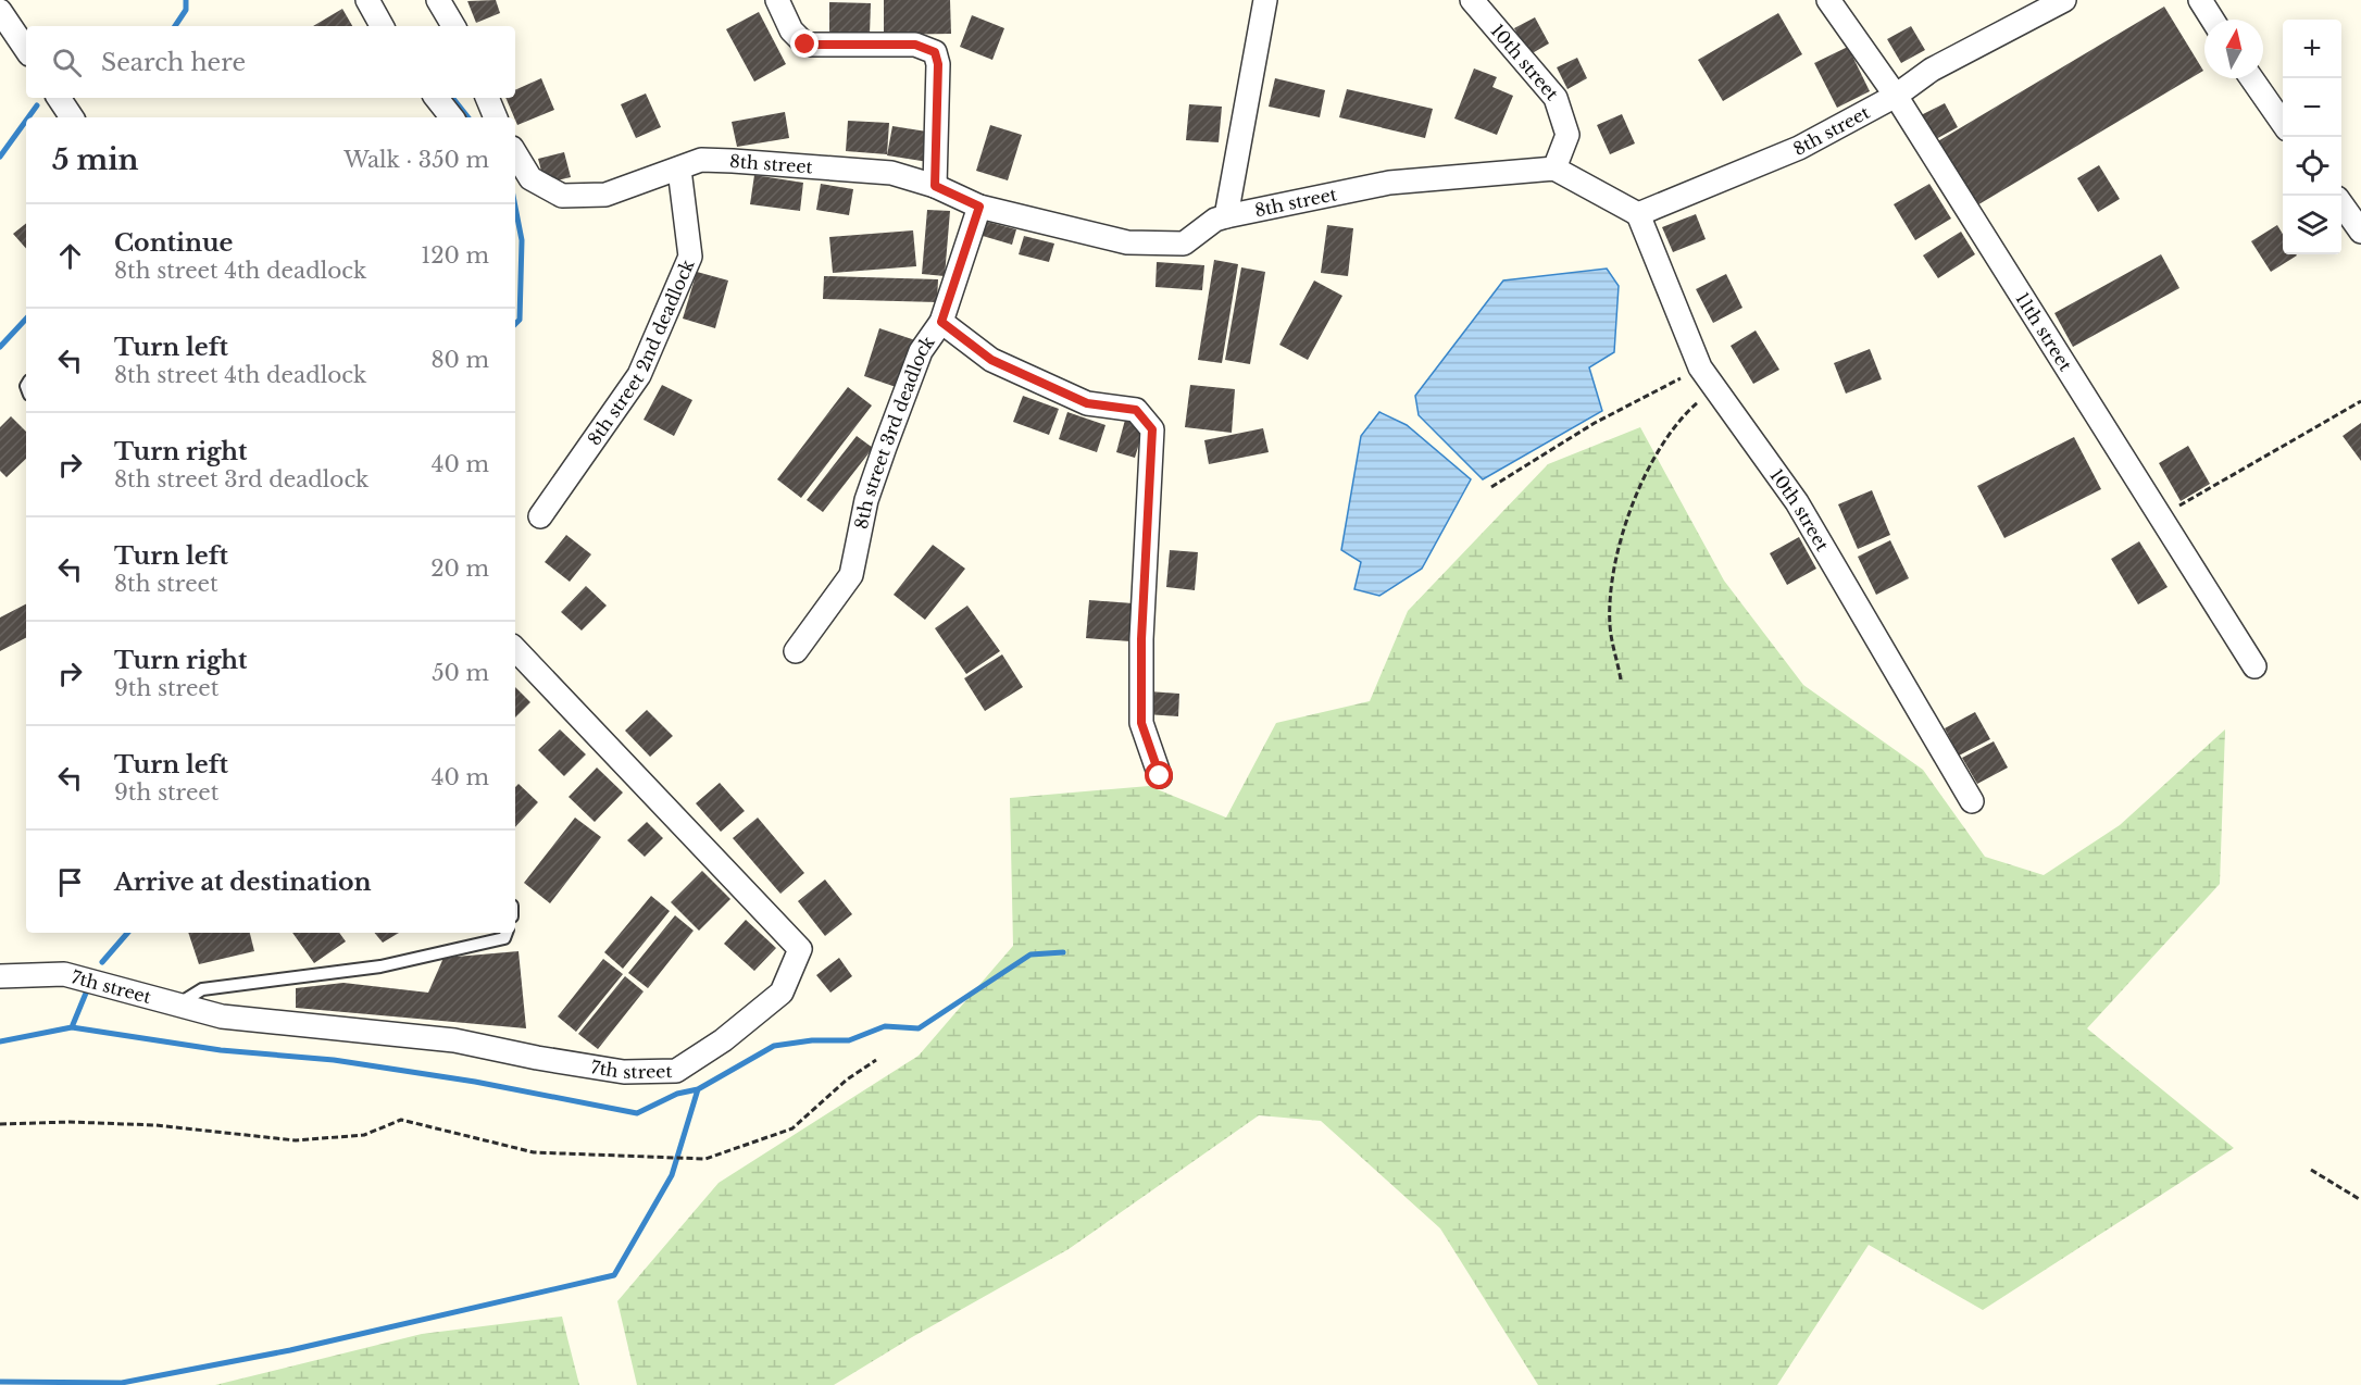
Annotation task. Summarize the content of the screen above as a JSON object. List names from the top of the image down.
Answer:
{
  "streets": {
    "street": [
      "10th street",
      "8th street",
      "11th street",
      "8th street 2nd deadlock",
      "8th street 3rd deadlock",
      "7th street"
    ]
  },
  "crossings": [
    ["10th street", "8th street"],
    ["8th street", "11th street"],
    ["8th street", "8th street 2nd deadlock"],
    ["8th street", "8th street 3rd deadlock"]
  ],
  "north": "top",
  "page": {
    "map_buttons": ["+", "−"],
    "search": "Search here",
    "heading": ["5 min", "Walk · 350 m"],
    "list": [
      ["Continue", "8th street 4th deadlock", "120 m"],
      ["Turn left", "8th street 4th deadlock", "80 m"],
      ["Turn right", "8th street 3rd deadlock", "40 m"],
      ["Turn left", "8th street", "20 m"],
      ["Turn right", "9th street", "50 m"],
      ["Turn left", "9th street", "40 m"],
      "Arrive at destination"
    ]
  }
}
